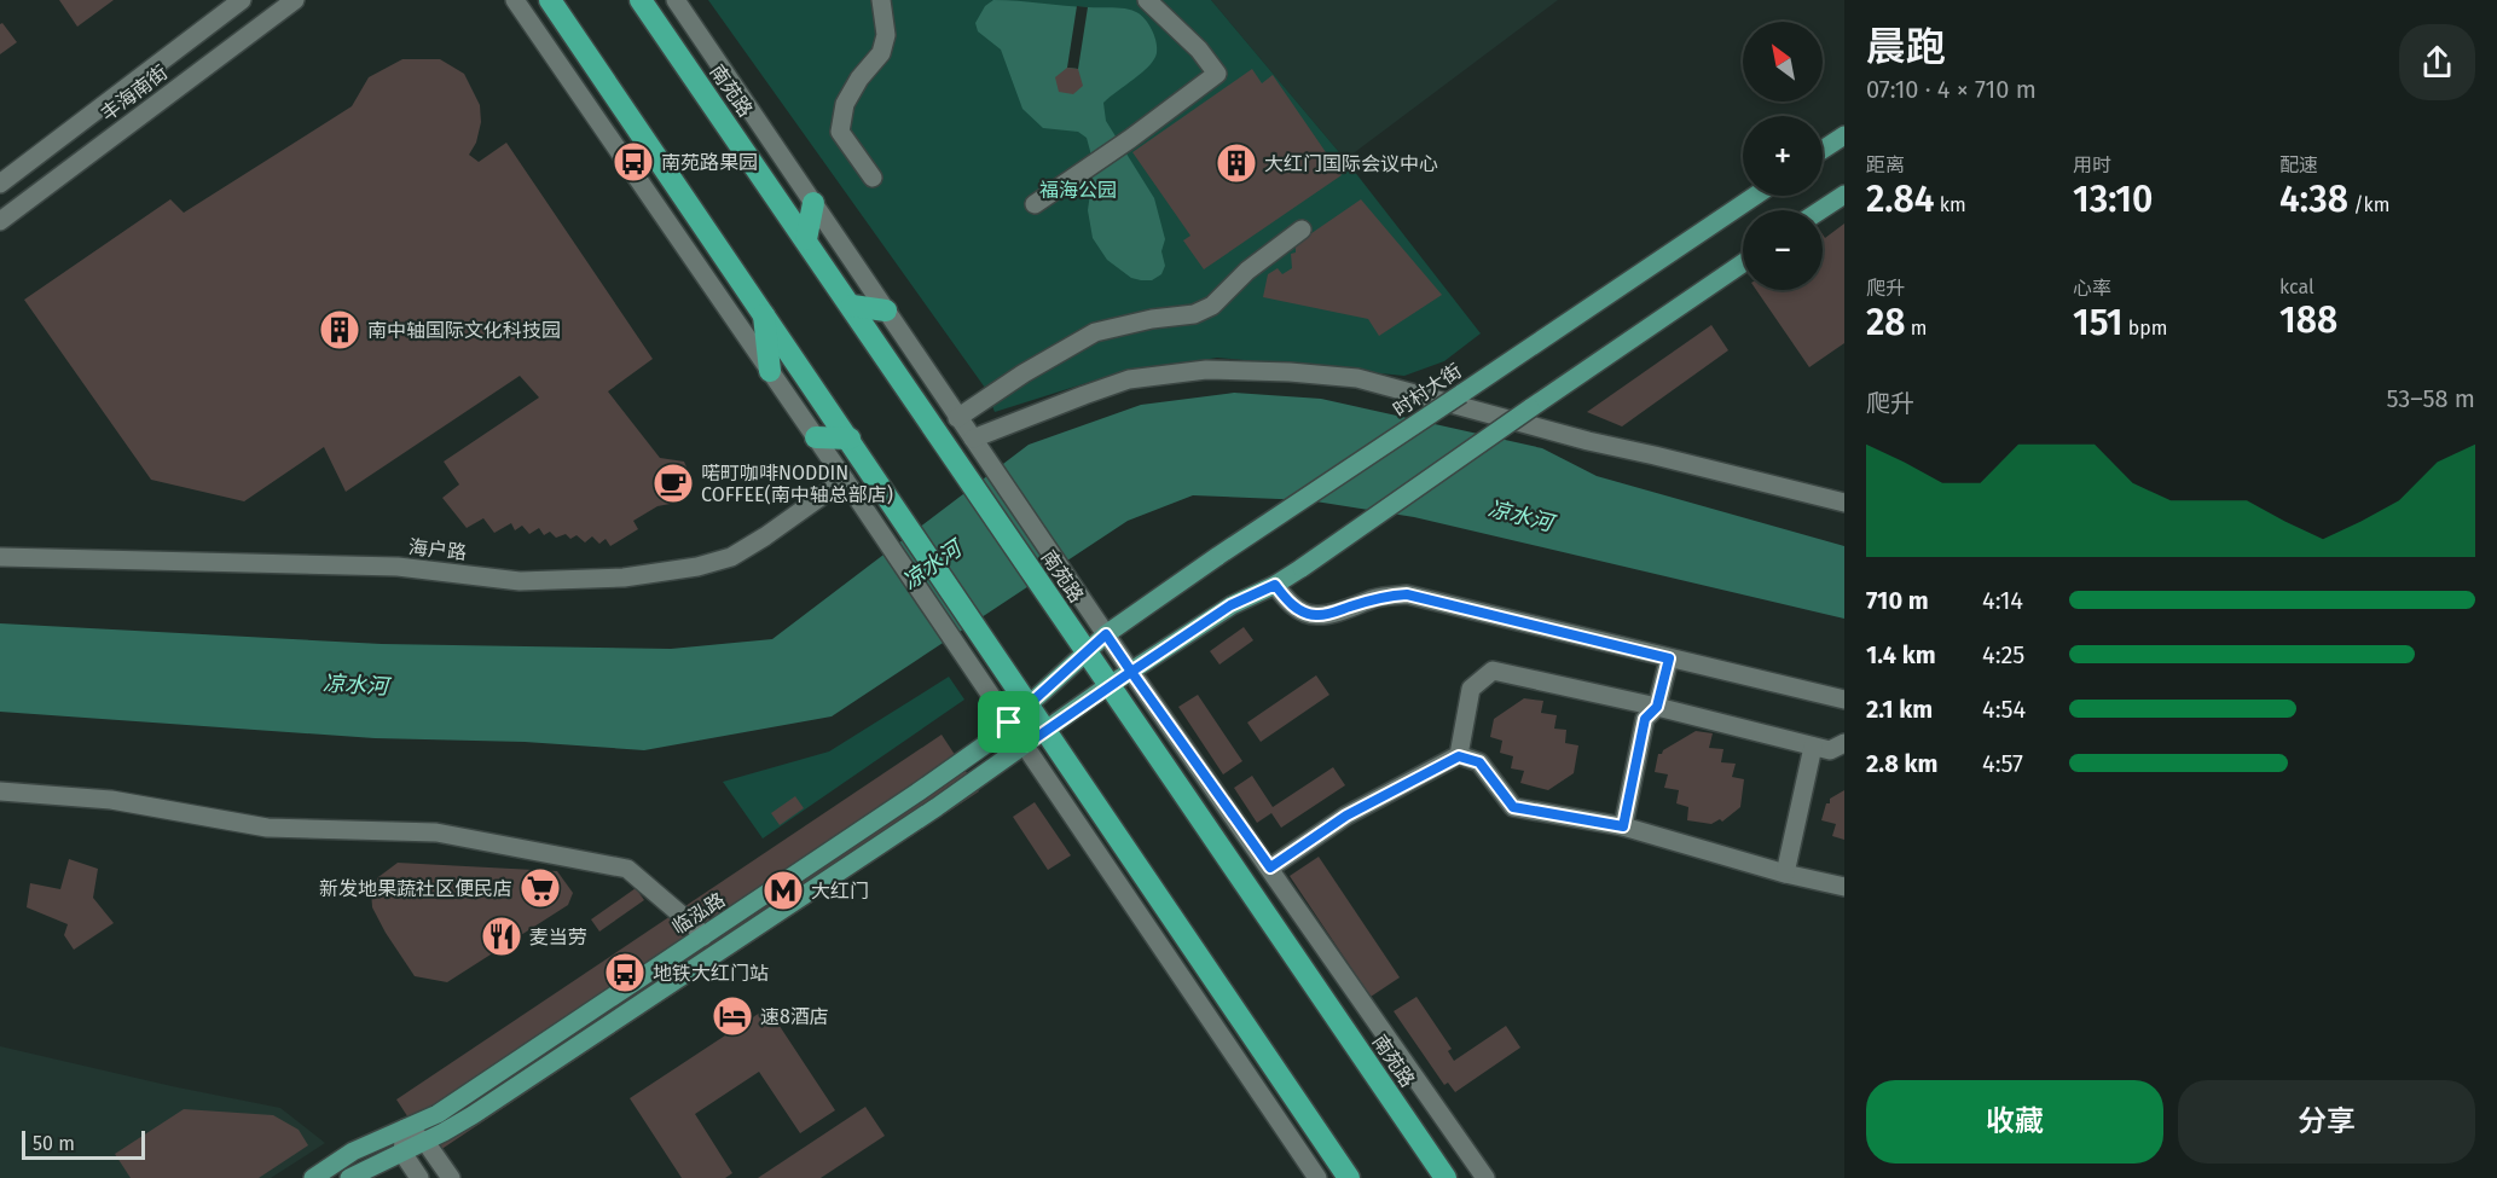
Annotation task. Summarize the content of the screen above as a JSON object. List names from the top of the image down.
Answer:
{
  "streets": {
    "highway": ["南苑路"],
    "main road": ["时村大街", "临泓路"],
    "street": ["丰海南街", "海户路"]
  },
  "crossings": [
    ["南苑路", "时村大街"],
    ["南苑路", "临泓路"],
    ["时村大街", "临泓路"]
  ],
  "water": ["凉水河"],
  "parks": ["福海公园"],
  "places": {
    "bus stop": ["南苑路果园", "地铁大红门站"],
    "building": ["大红门国际会议中心", "南中轴国际文化科技园"],
    "cafe": ["喏町咖啡NODDIN COFFEE(南中轴总部店)"],
    "supermarket": ["新发地果蔬社区便民店"],
    "metro station": ["大红门"],
    "restaurant": ["麦当劳"],
    "hotel": ["速8酒店"]
  },
  "scale_bar": "50 m",
  "north": "top left",
  "page": {
    "heading": ["晨跑", "07:10 · 4 × 710 m"],
    "map_buttons": ["+", "−"],
    "stats": [
      ["距离", "2.84 km"],
      ["用时", "13:10"],
      ["配速", "4:38 /km"],
      ["爬升", "28 m"],
      ["心率", "151 bpm"],
      ["kcal", "188"]
    ],
    "chart": ["爬升", "53–58 m"],
    "list": [
      {
        "name": "710 m",
        "note": "4:14"
      },
      {
        "name": "1.4 km",
        "note": "4:25"
      },
      {
        "name": "2.1 km",
        "note": "4:54"
      },
      {
        "name": "2.8 km",
        "note": "4:57"
      }
    ],
    "buttons": ["收藏", "分享"],
    "scale": "50 m"
  }
}
